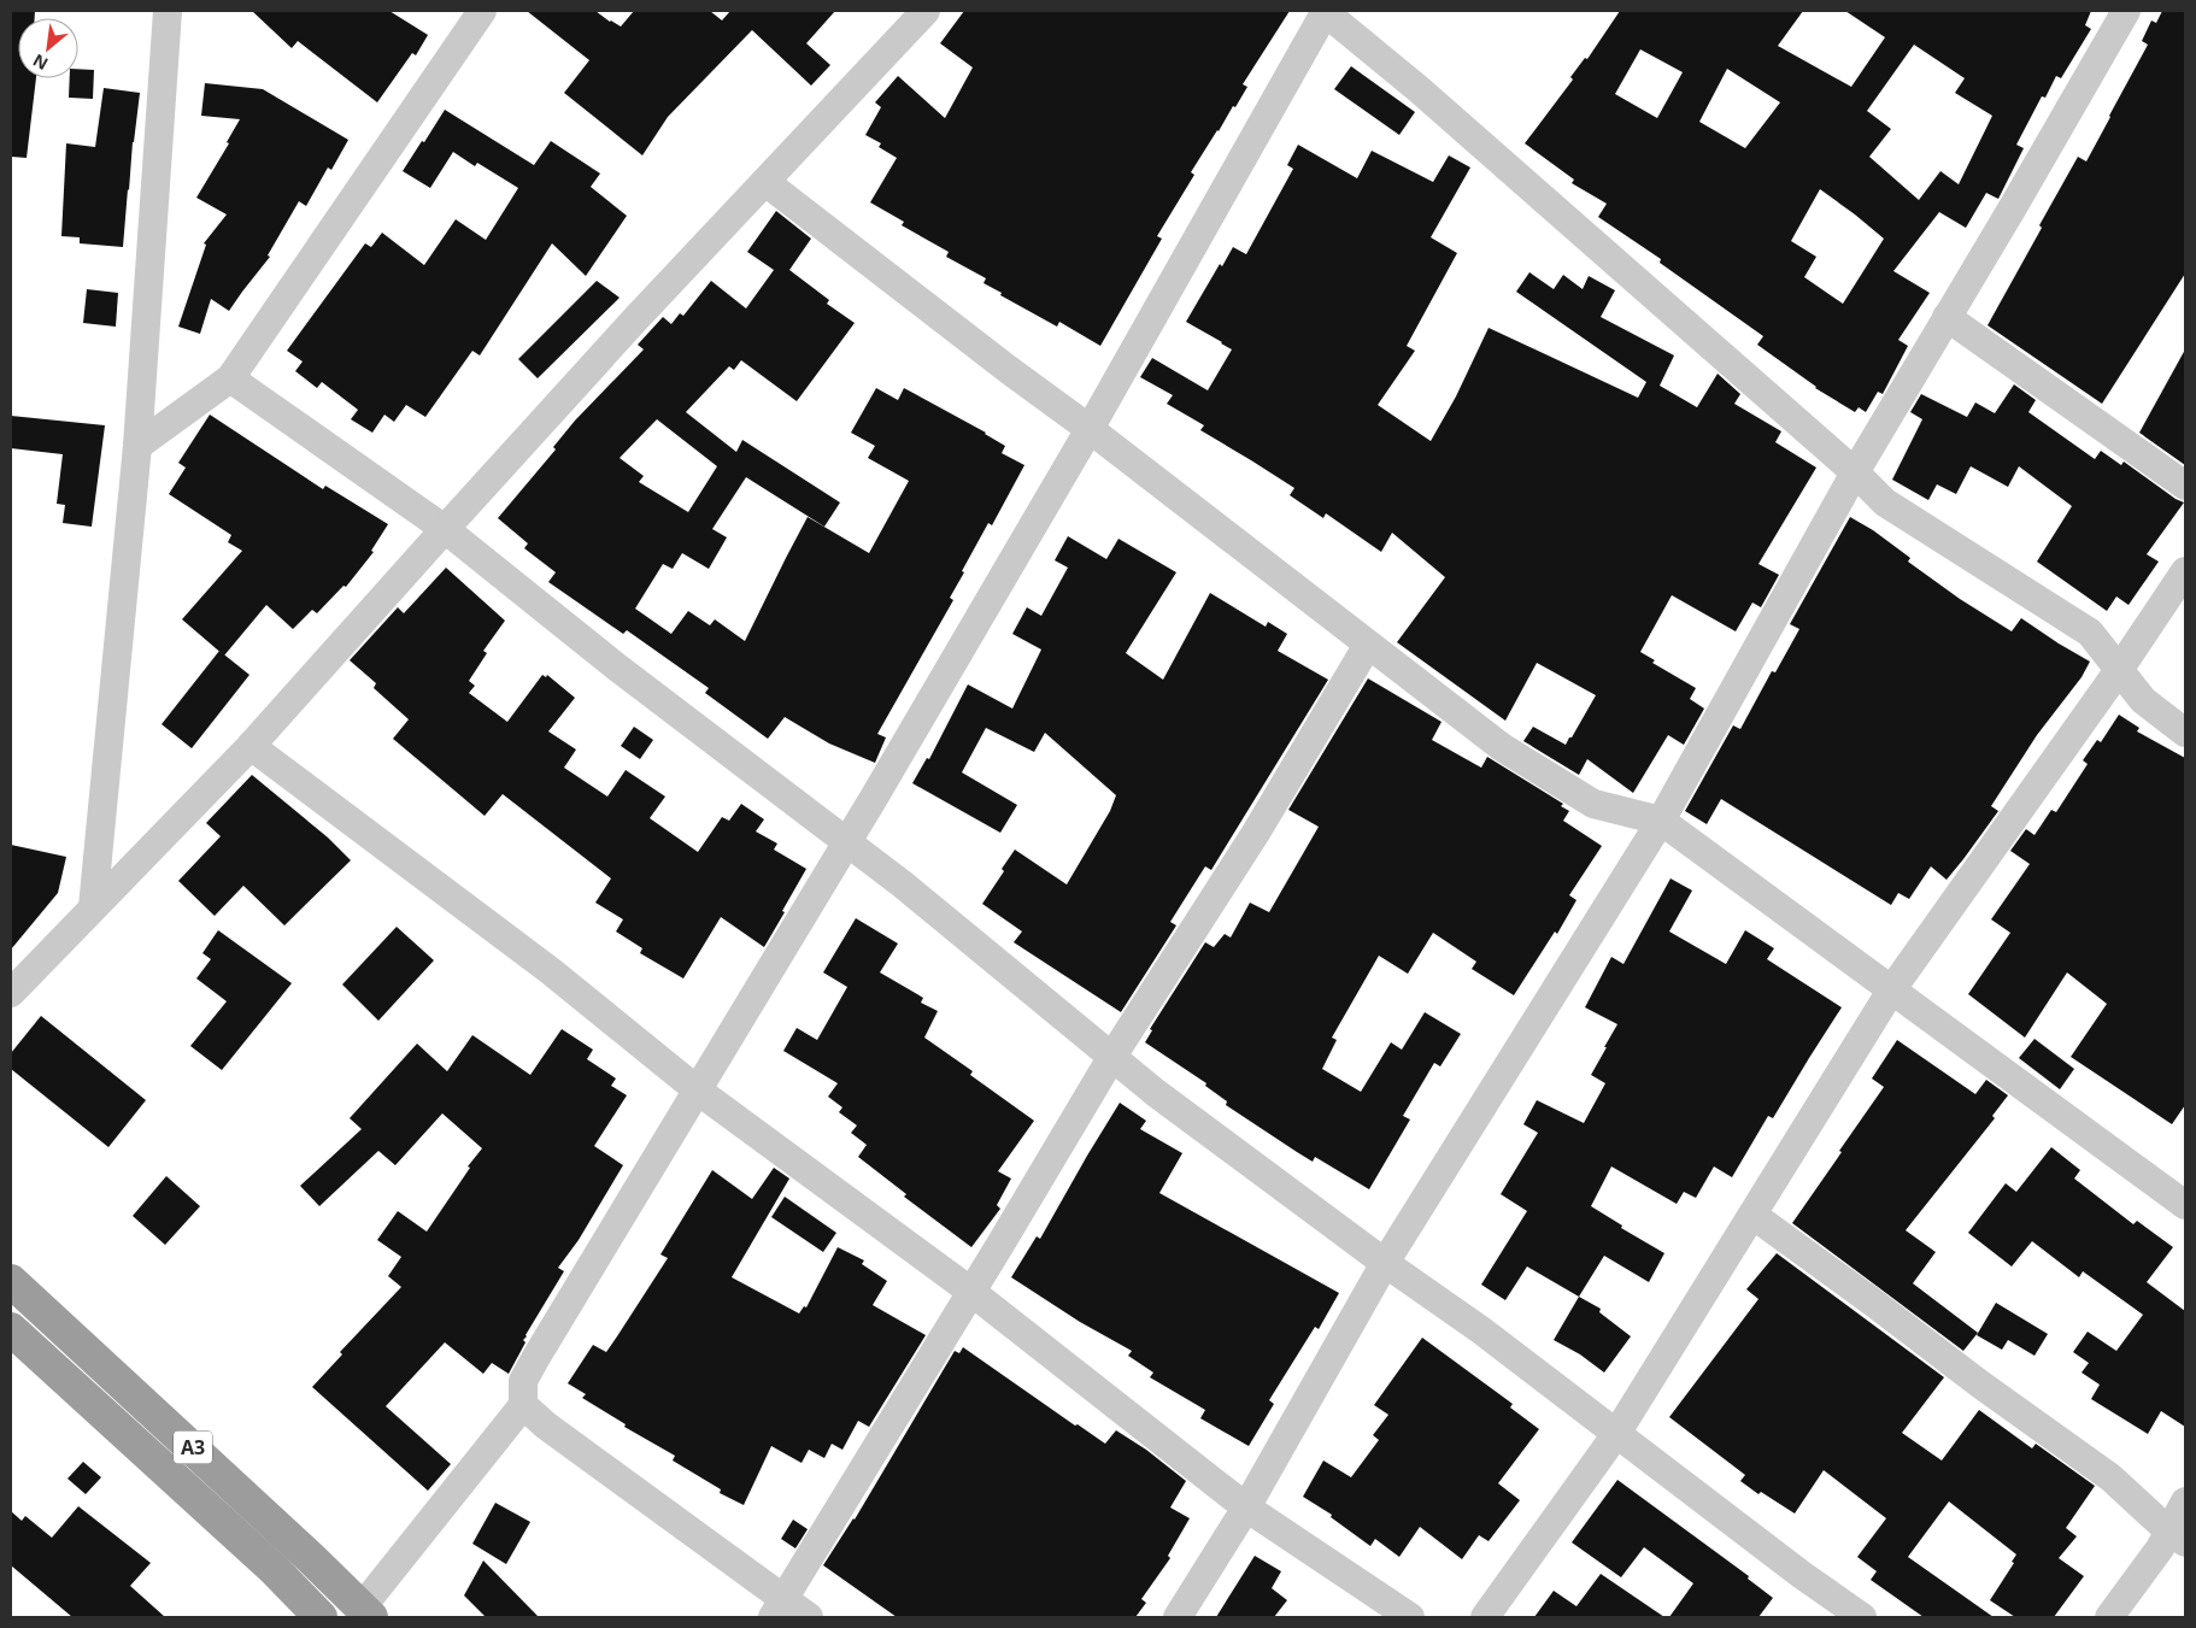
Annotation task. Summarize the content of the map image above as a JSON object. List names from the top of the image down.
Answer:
{
  "streets": {
    "highway": ["A3"]
  },
  "north": "bottom left"
}
